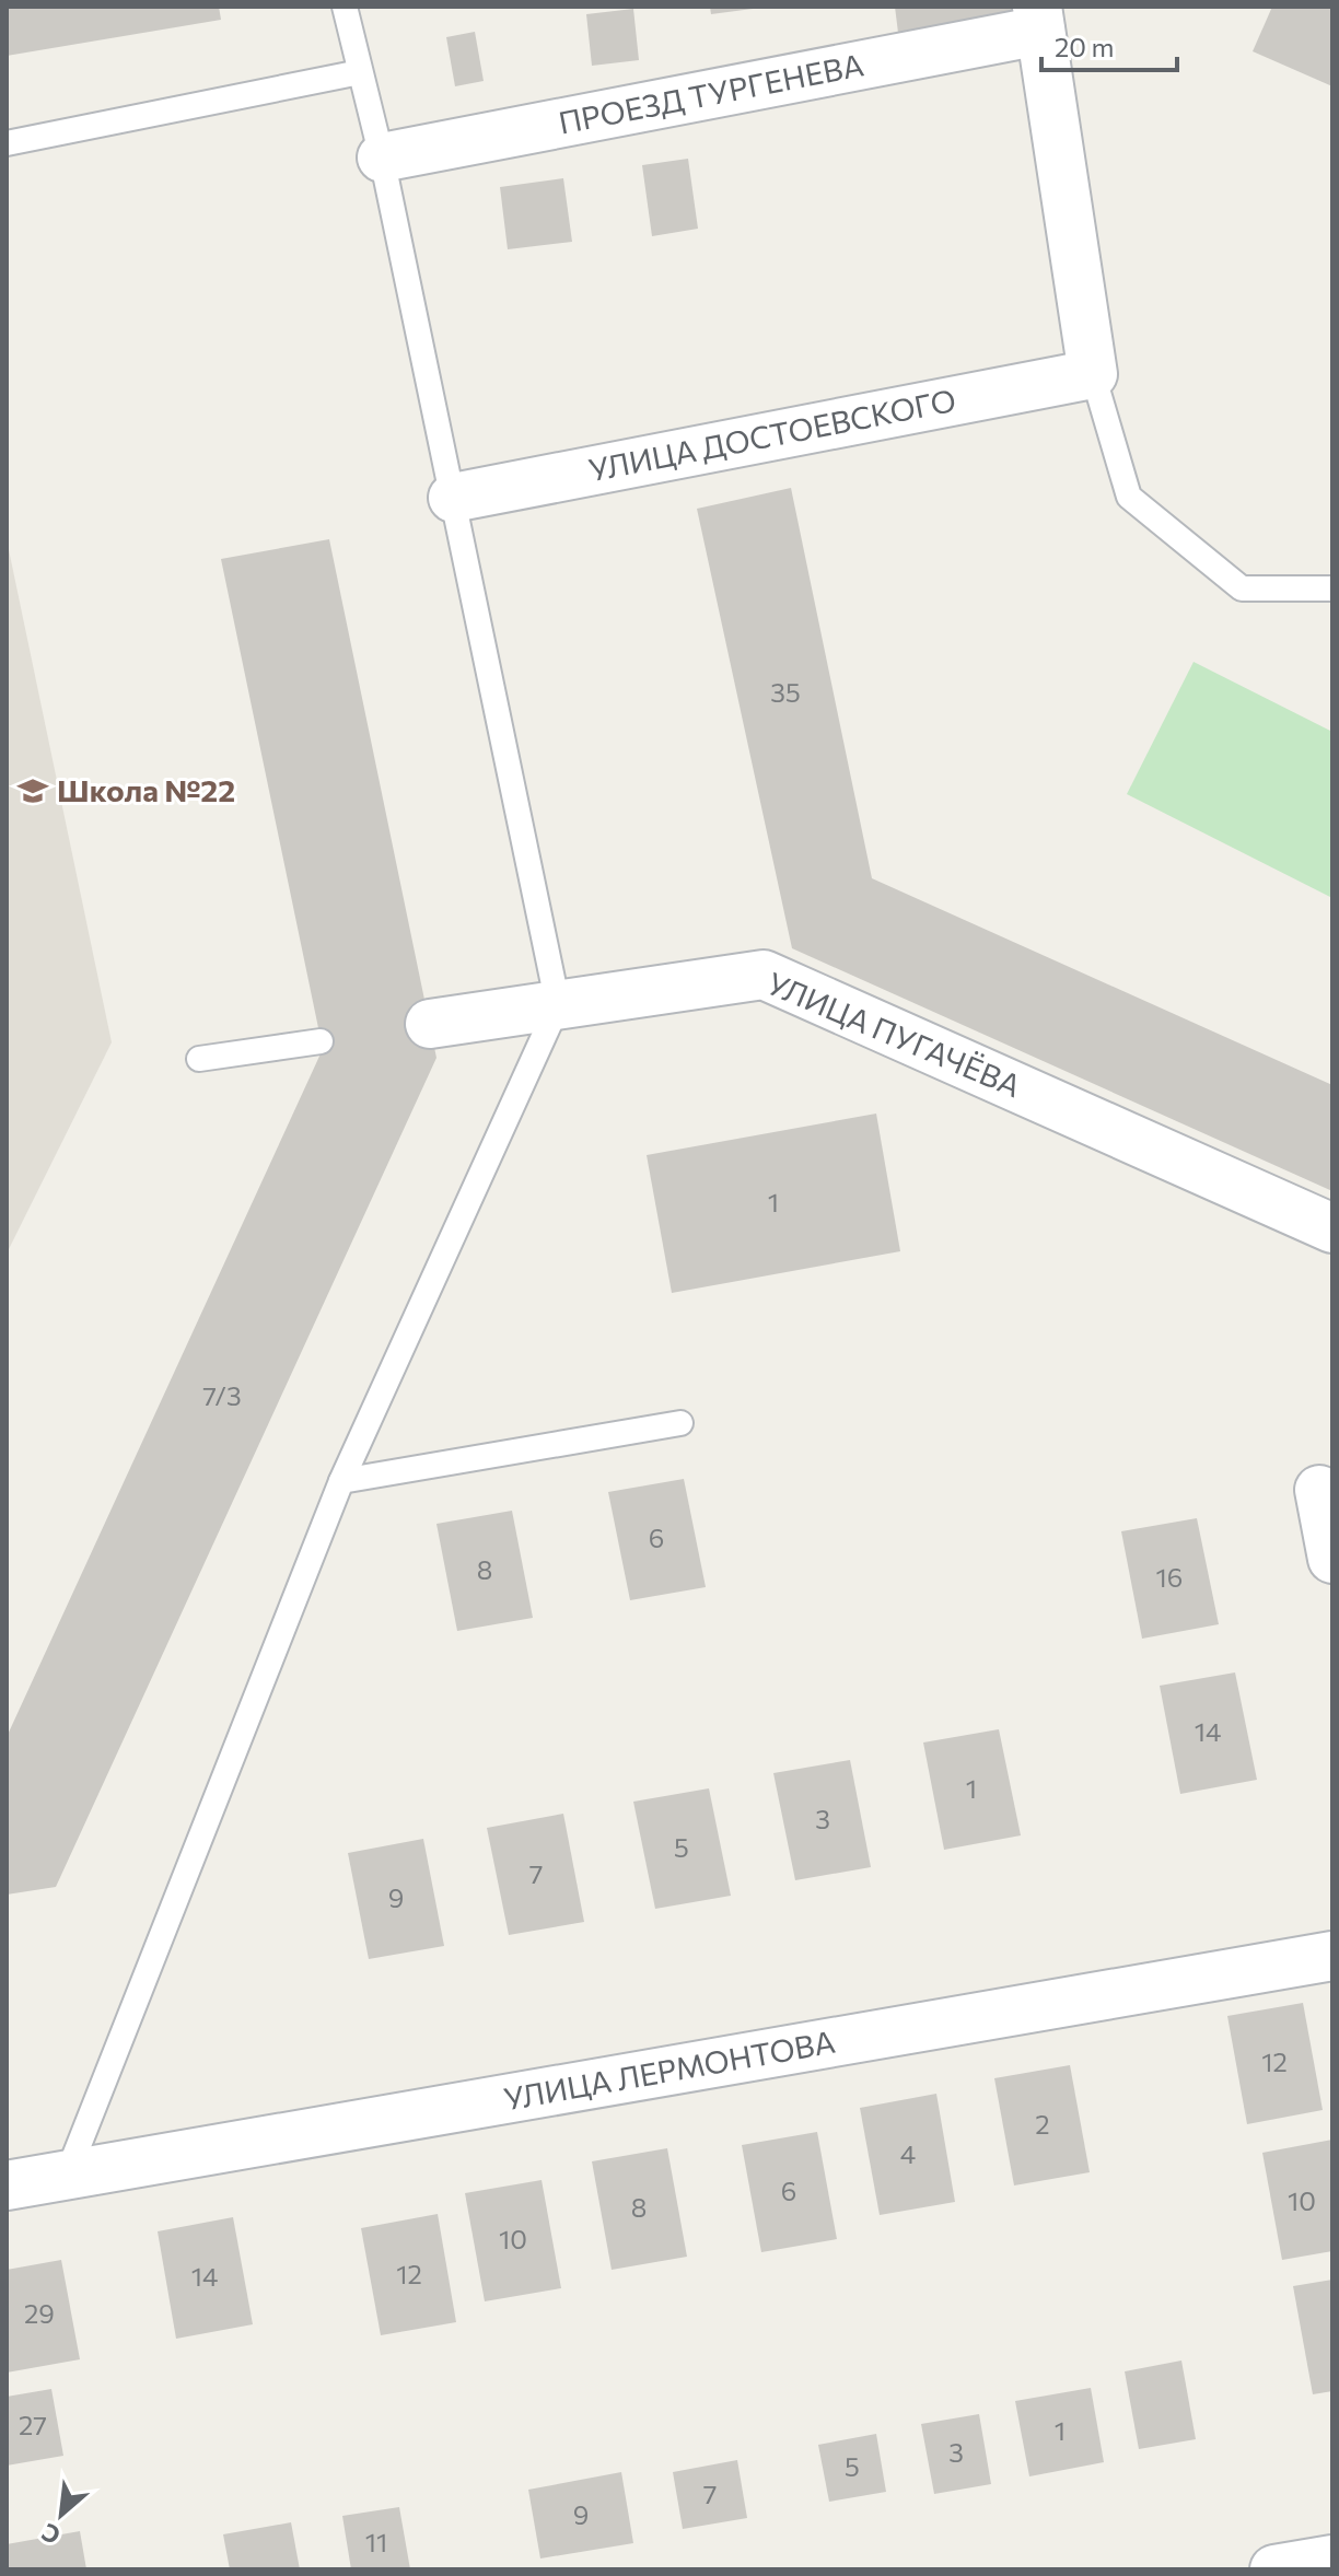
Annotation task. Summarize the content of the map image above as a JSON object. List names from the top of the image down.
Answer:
{
  "streets": {
    "street": [
      "ПРОЕЗД ТУРГЕНЕВА",
      "УЛИЦА ДОСТОЕВСКОГО",
      "УЛИЦА ПУГАЧЁВА",
      "УЛИЦА ЛЕРМОНТОВА"
    ]
  },
  "places": {
    "school or university": ["Школа №22"]
  },
  "house_numbers": [
    "35",
    "1",
    "7/3",
    "6",
    "8",
    "16",
    "14",
    "1",
    "3",
    "5",
    "7",
    "9",
    "12",
    "2",
    "4",
    "6",
    "10",
    "8",
    "10",
    "12",
    "14",
    "29",
    "27",
    "1",
    "3",
    "5",
    "7",
    "9",
    "11"
  ],
  "scale_bar": "20 m",
  "north": "bottom left"
}
